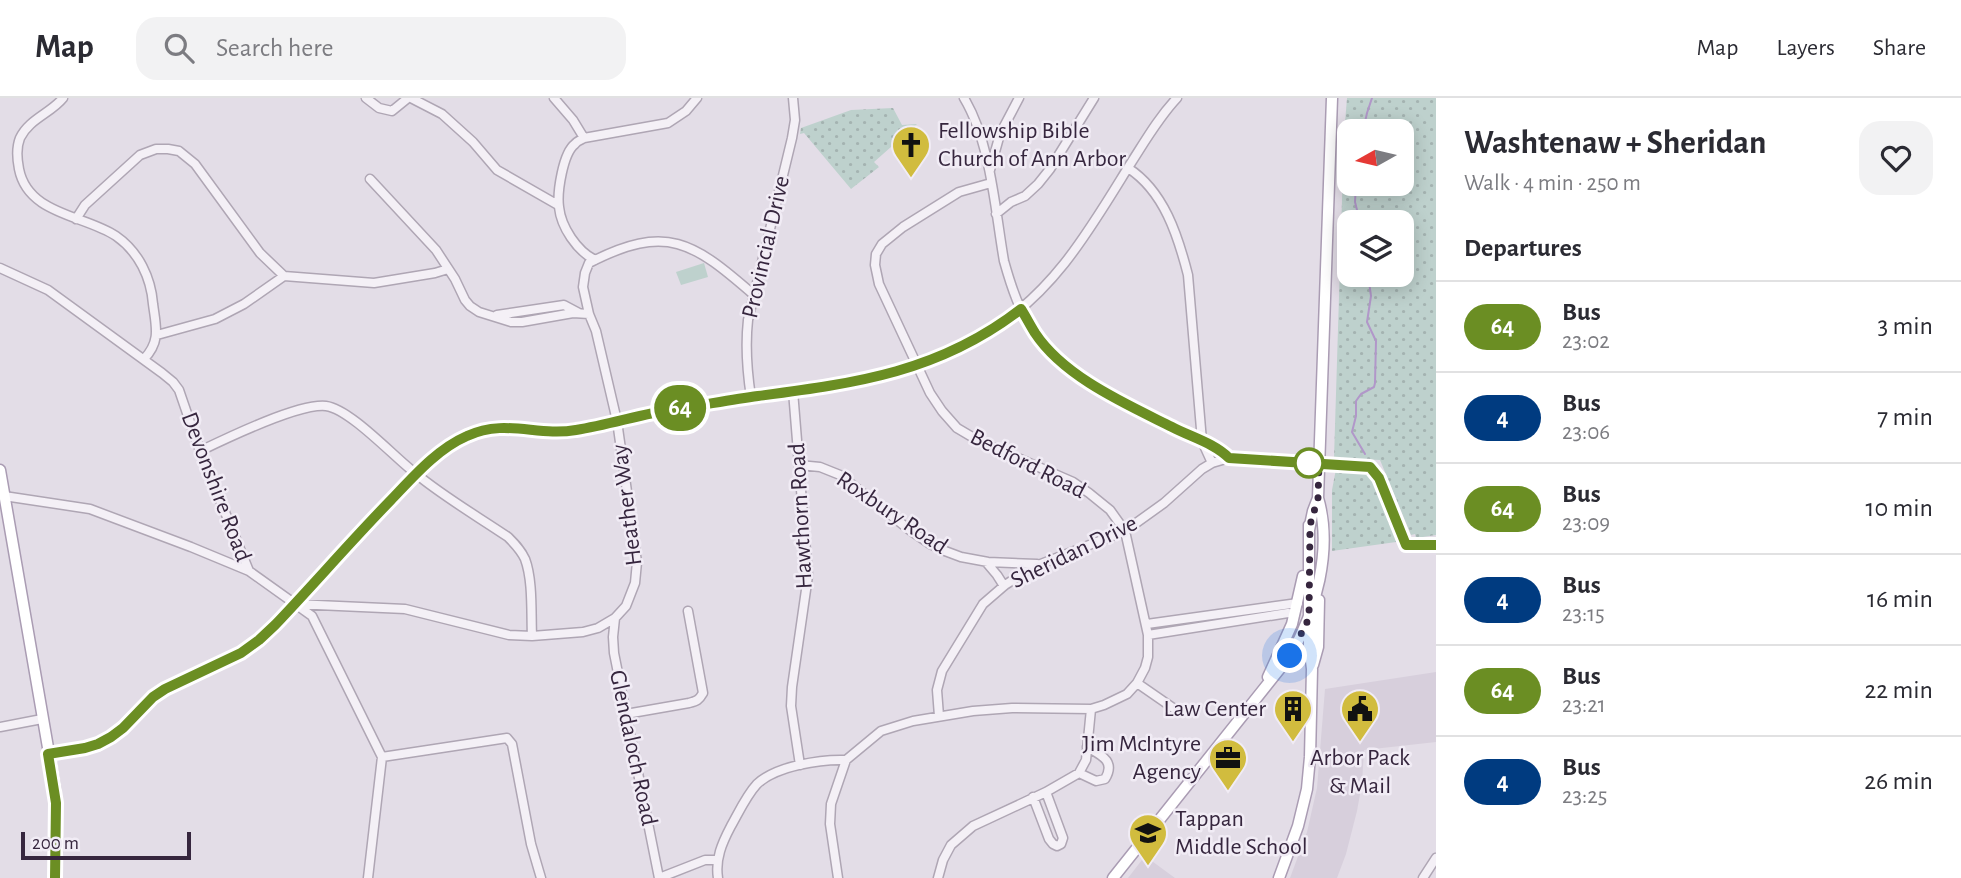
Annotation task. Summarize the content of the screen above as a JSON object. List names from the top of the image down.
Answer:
{
  "streets": {
    "street": [
      "Provincial Drive",
      "Bedford Road",
      "Devonshire Road",
      "Heather Way",
      "Roxbury Road",
      "Hawthorn Road",
      "Sheridan Drive",
      "Glendaloch Road"
    ]
  },
  "crossings": [
    ["Bedford Road", "Sheridan Drive"],
    ["Heather Way", "Glendaloch Road"],
    ["Roxbury Road", "Hawthorn Road"],
    ["Roxbury Road", "Sheridan Drive"]
  ],
  "places": {
    "church": ["Fellowship Bible Church of Ann Arbor"],
    "building": ["Law Center"],
    "public building": ["Arbor Pack & Mail"],
    "office": ["Jim McIntyre Agency"],
    "school or university": ["Tappan Middle School"]
  },
  "lines": ["bus line 64"],
  "scale_bar": "200 m",
  "north": "left",
  "page": {
    "header": "Map",
    "search": "Search here",
    "nav": ["Map", "Layers", "Share"],
    "on_map": "64",
    "heading": [
      ["Washtenaw + Sheridan", "Walk · 4 min · 250 m"],
      "Departures"
    ],
    "list": [
      {
        "mark": "64",
        "name": "Bus",
        "note": "23:02",
        "value": "3 min"
      },
      {
        "mark": "4",
        "name": "Bus",
        "note": "23:06",
        "value": "7 min"
      },
      {
        "mark": "64",
        "name": "Bus",
        "note": "23:09",
        "value": "10 min"
      },
      {
        "mark": "4",
        "name": "Bus",
        "note": "23:15",
        "value": "16 min"
      },
      {
        "mark": "64",
        "name": "Bus",
        "note": "23:21",
        "value": "22 min"
      },
      {
        "mark": "4",
        "name": "Bus",
        "note": "23:25",
        "value": "26 min"
      }
    ],
    "scale": "200 m"
  }
}
